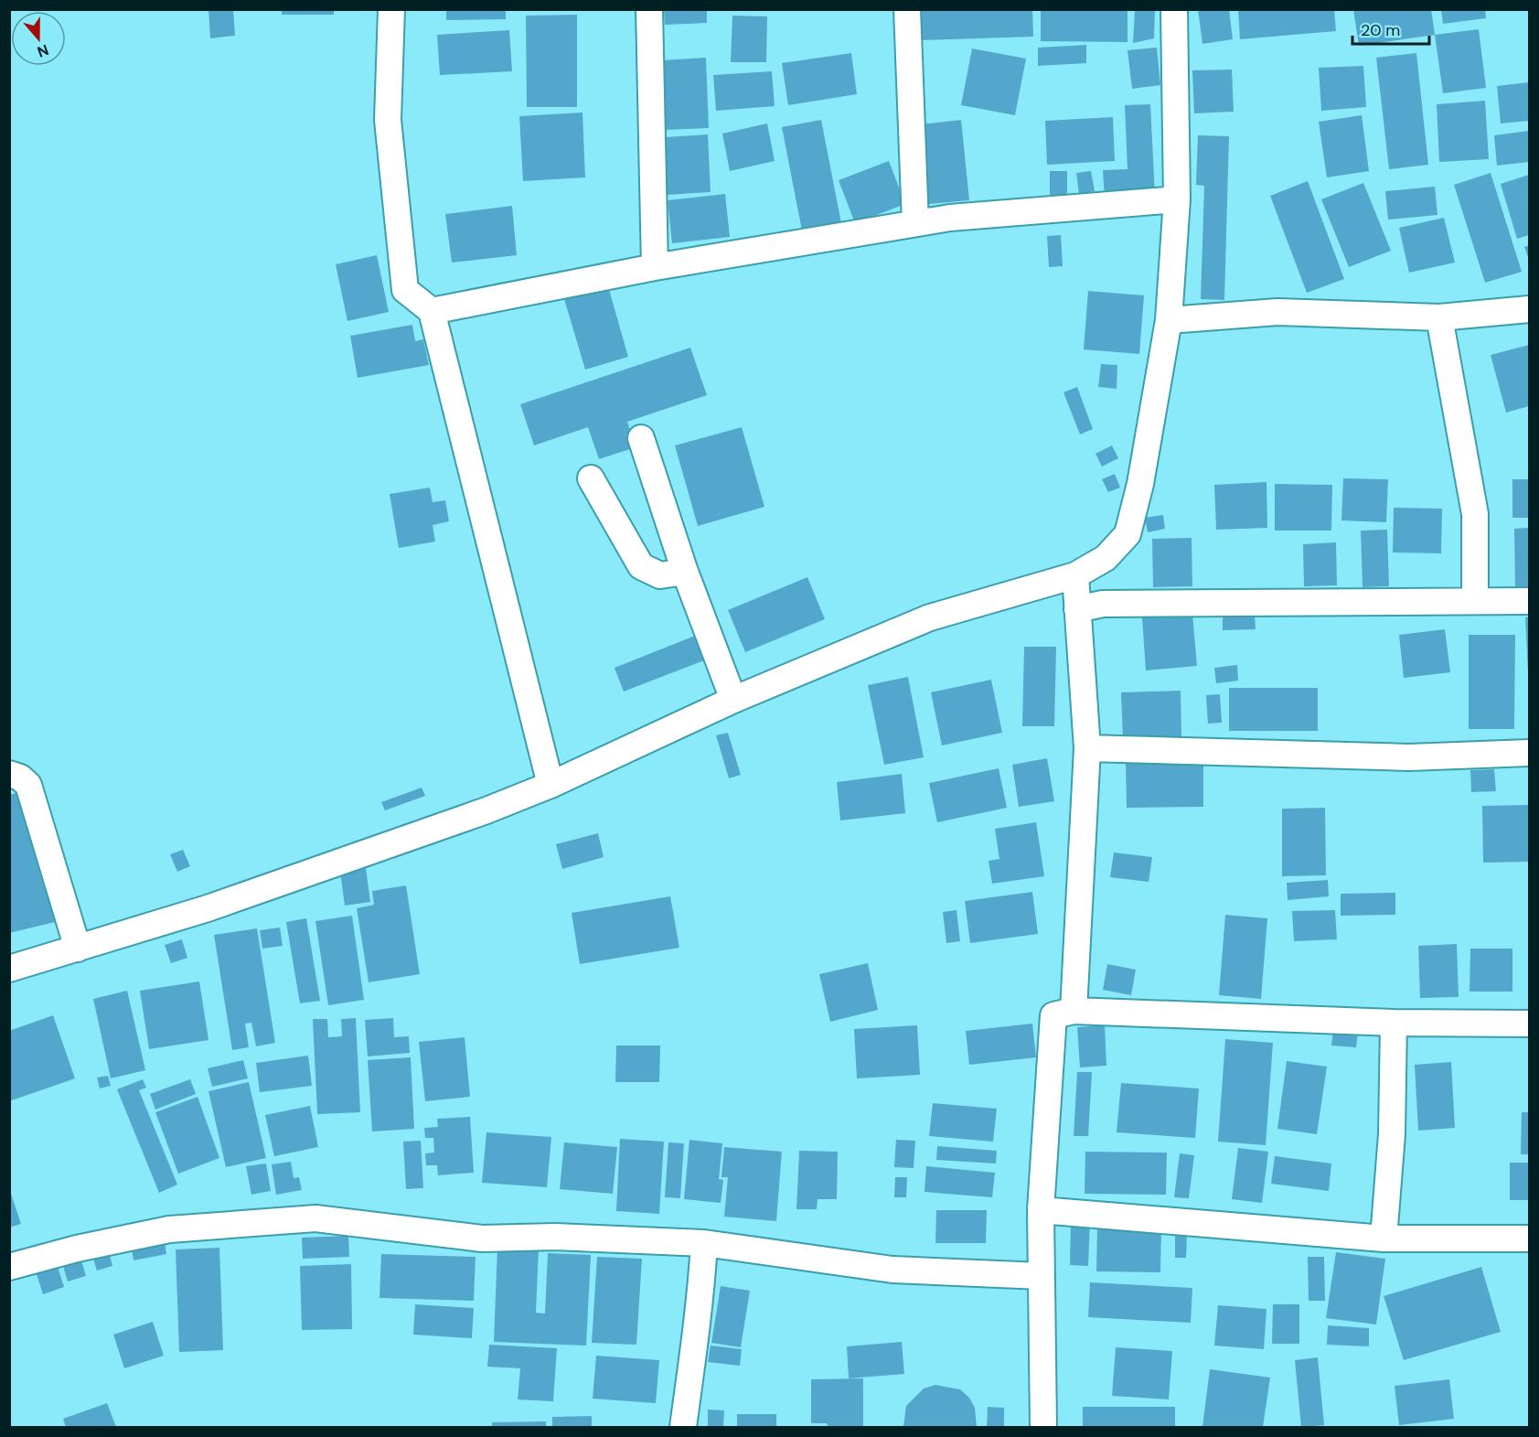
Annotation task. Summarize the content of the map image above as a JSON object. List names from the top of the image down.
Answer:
{
  "scale_bar": "20 m",
  "north": "bottom"
}
